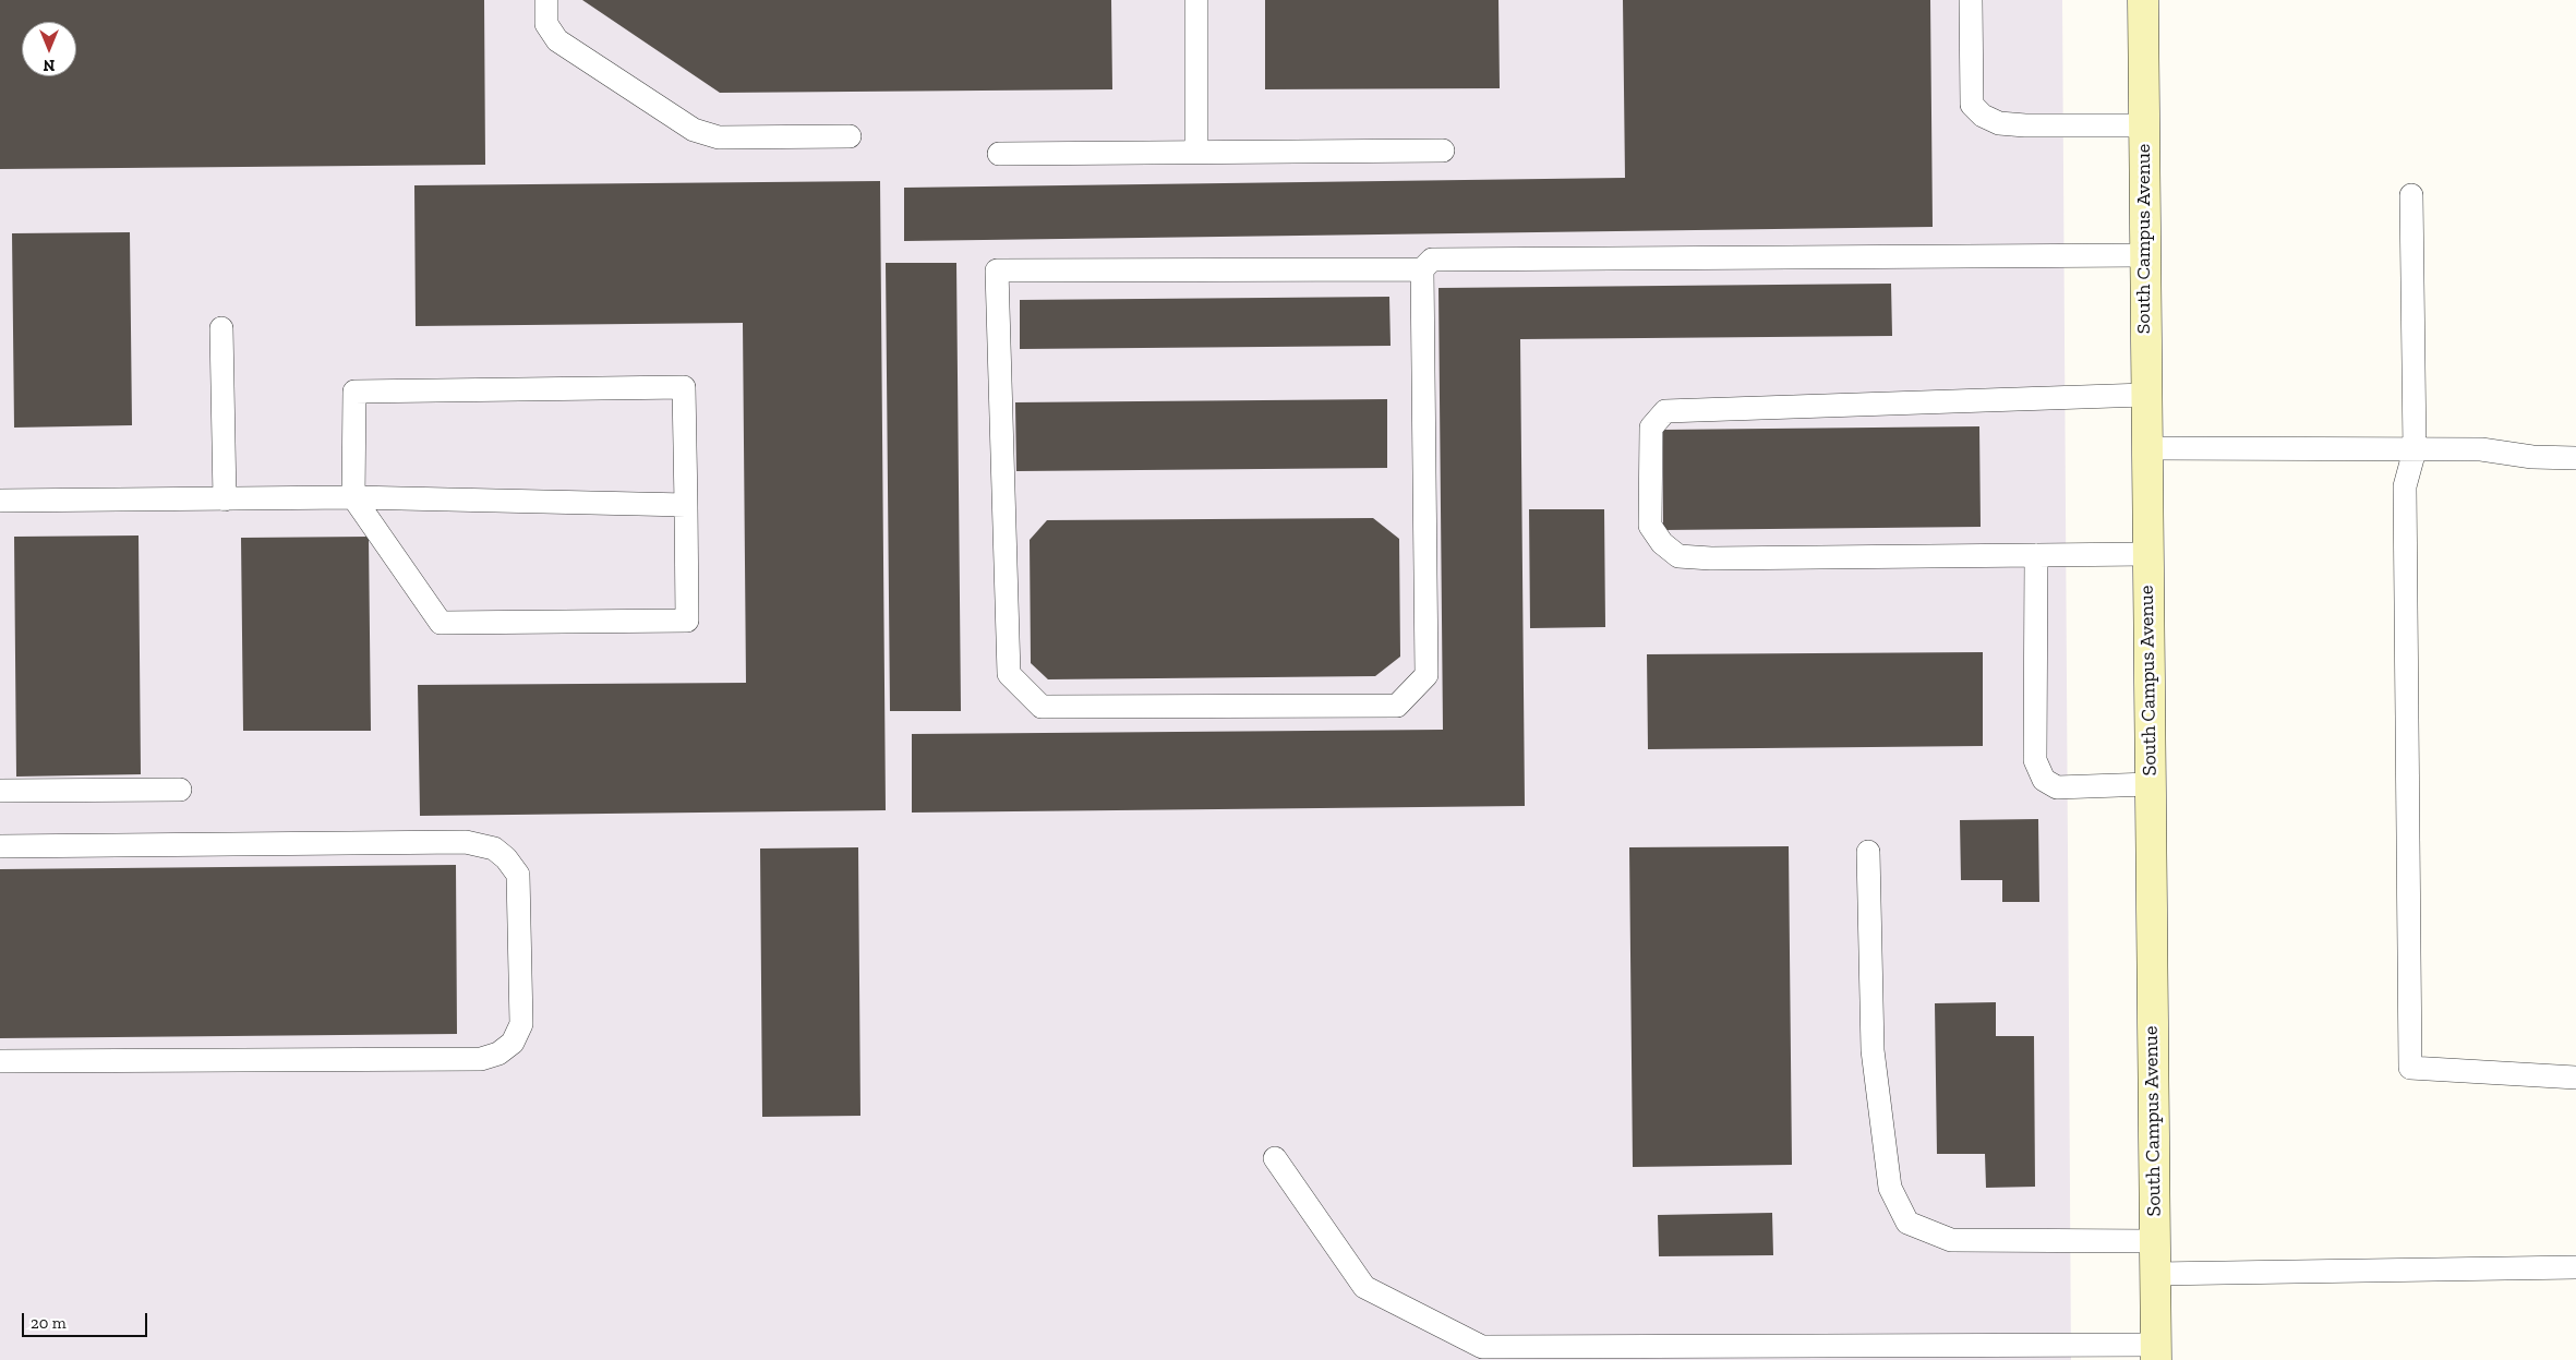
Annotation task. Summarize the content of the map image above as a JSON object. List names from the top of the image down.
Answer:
{
  "streets": {
    "street": ["South Campus Avenue"]
  },
  "scale_bar": "20 m",
  "north": "bottom"
}
